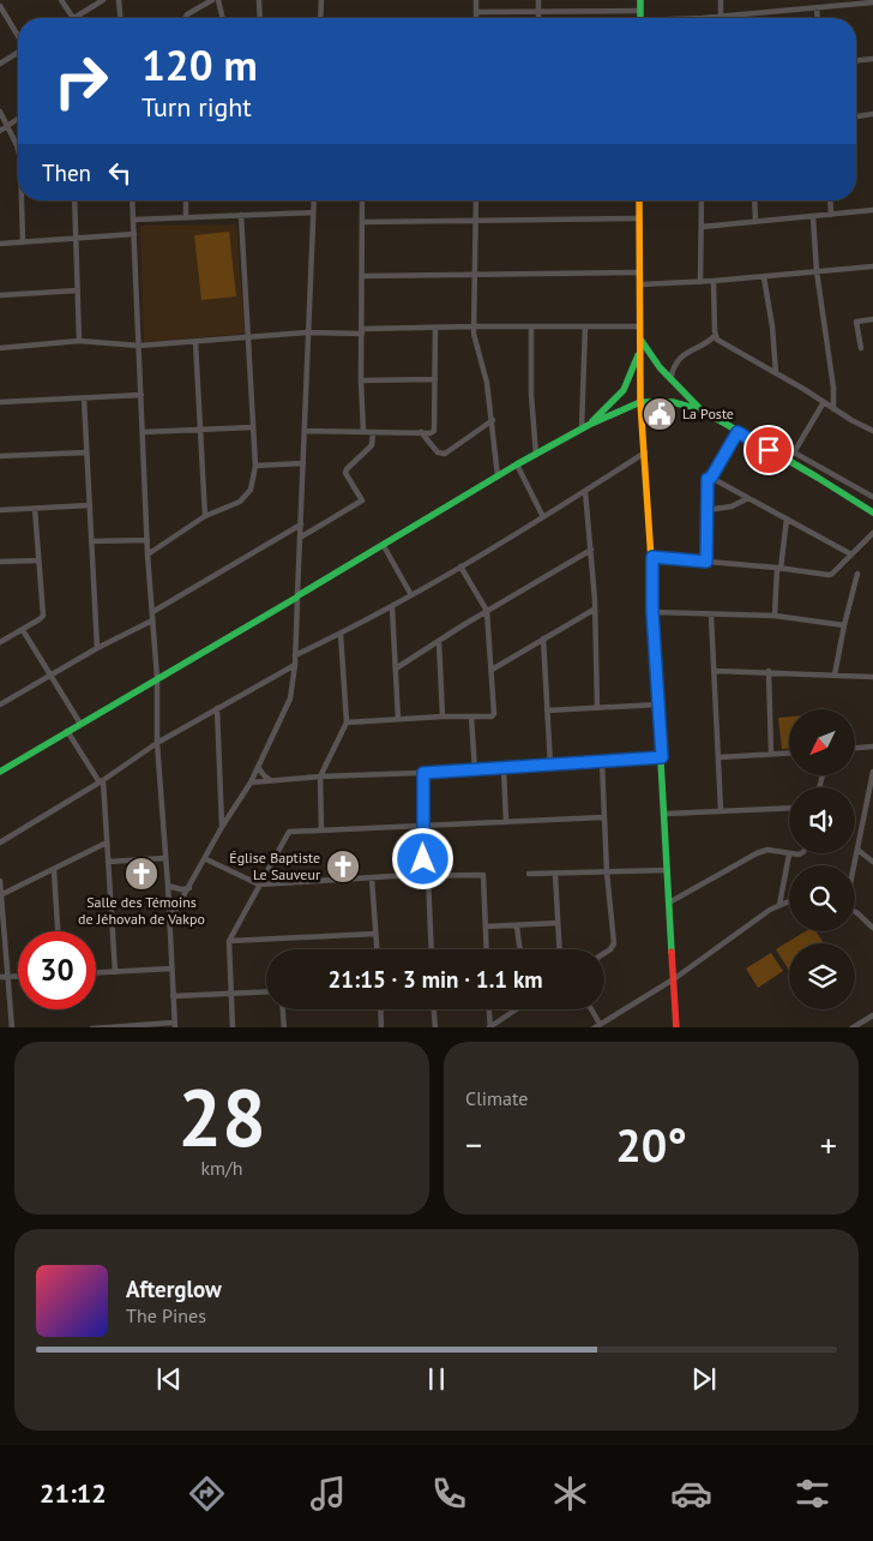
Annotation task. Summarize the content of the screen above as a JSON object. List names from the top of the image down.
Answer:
{
  "places": {
    "public building": ["La Poste"],
    "church": ["Église Baptiste Le Sauveur", "Salle des Témoins de Jéhovah de Vakpo"]
  },
  "north": "bottom left",
  "page": {
    "turn": ["120 m", "Turn right"],
    "then": "Then",
    "limit": "30",
    "trip": "21:15 · 3 min · 1.1 km",
    "tile": [
      ["28", "km/h"],
      "Climate"
    ],
    "heat": ["−", "20°", "+"],
    "song": ["Afterglow", "The Pines"],
    "tabs": "21:12"
  }
}
